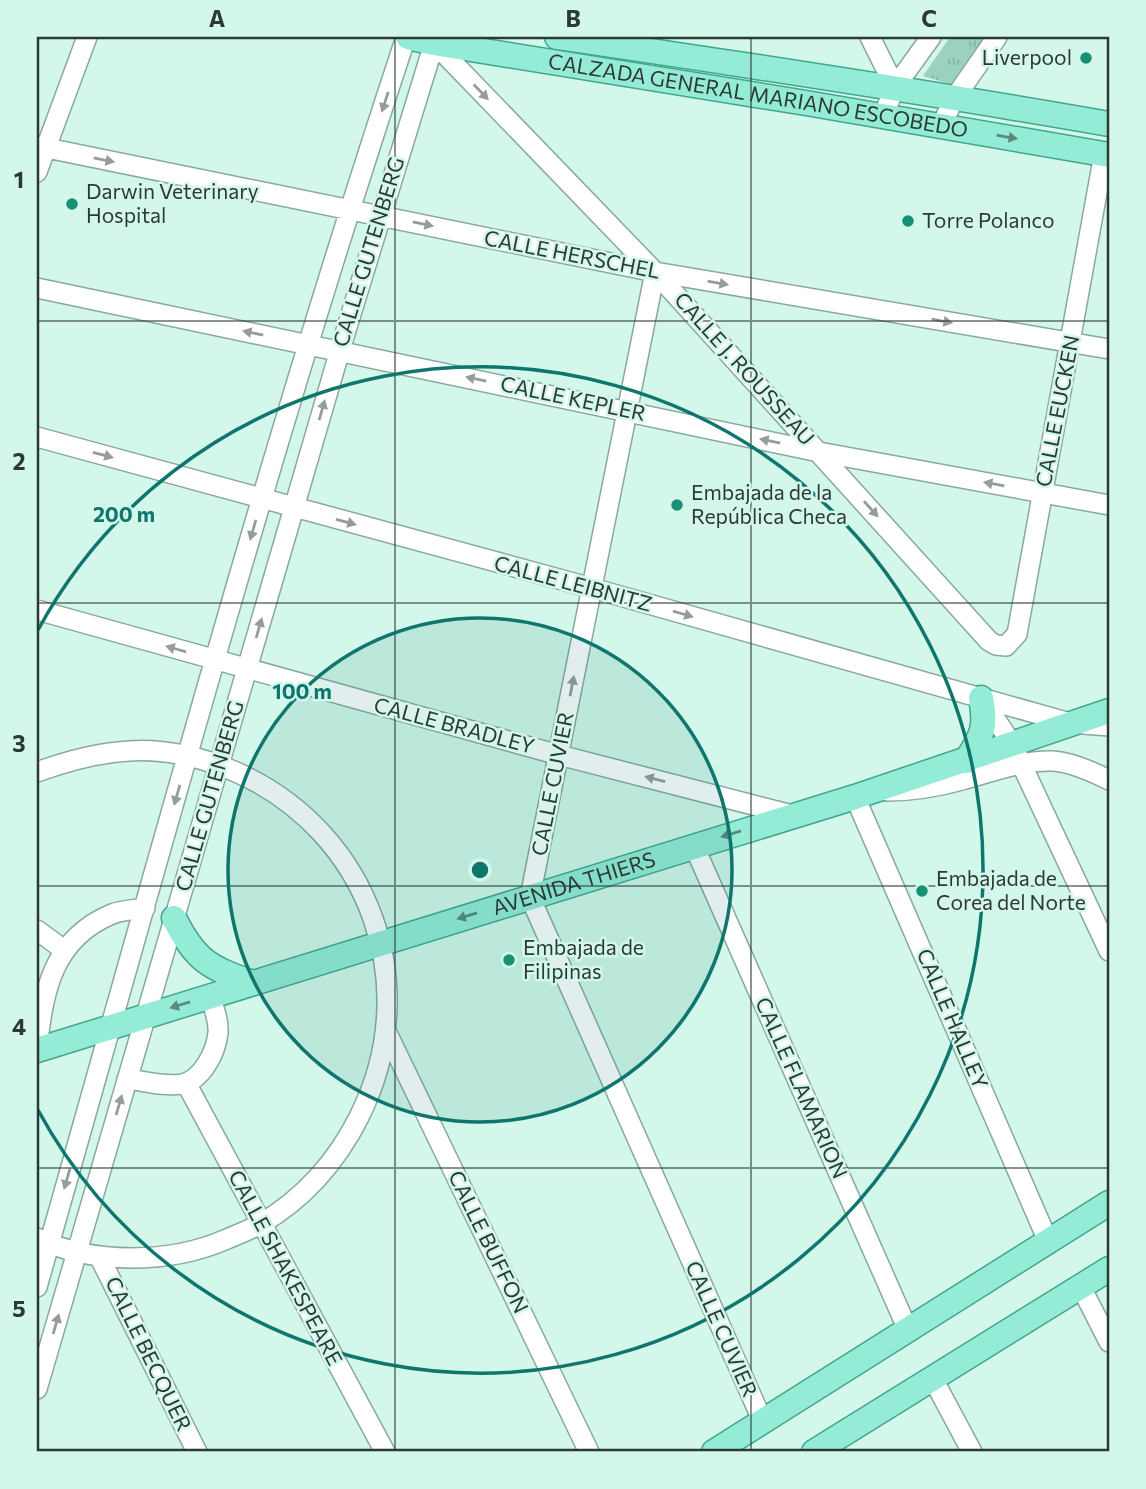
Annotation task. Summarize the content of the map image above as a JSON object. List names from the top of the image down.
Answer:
{
  "streets": {
    "main road": ["CALZADA GENERAL MARIANO ESCOBEDO", "AVENIDA THIERS"],
    "street": [
      "CALLE GUTENBERG",
      "CALLE HERSCHEL",
      "CALLE J. ROUSSEAU",
      "CALLE KEPLER",
      "CALLE EUCKEN",
      "CALLE LEIBNITZ",
      "CALLE BRADLEY",
      "CALLE CUVIER",
      "CALLE HALLEY",
      "CALLE FLAMARION",
      "CALLE BUFFON",
      "CALLE SHAKESPEARE",
      "CALLE BECQUER"
    ]
  },
  "crossings": [
    ["CALZADA GENERAL MARIANO ESCOBEDO", "CALLE GUTENBERG"],
    ["CALZADA GENERAL MARIANO ESCOBEDO", "CALLE J. ROUSSEAU"],
    ["CALZADA GENERAL MARIANO ESCOBEDO", "CALLE EUCKEN"],
    ["CALLE GUTENBERG", "CALLE HERSCHEL"],
    ["CALLE GUTENBERG", "CALLE J. ROUSSEAU"],
    ["CALLE GUTENBERG", "CALLE KEPLER"],
    ["CALLE GUTENBERG", "CALLE LEIBNITZ"],
    ["CALLE GUTENBERG", "CALLE BRADLEY"],
    ["CALLE GUTENBERG", "AVENIDA THIERS"],
    ["CALLE HERSCHEL", "CALLE J. ROUSSEAU"],
    ["CALLE HERSCHEL", "CALLE EUCKEN"],
    ["CALLE HERSCHEL", "CALLE CUVIER"],
    ["CALLE J. ROUSSEAU", "CALLE KEPLER"],
    ["CALLE J. ROUSSEAU", "CALLE EUCKEN"],
    ["CALLE J. ROUSSEAU", "CALLE CUVIER"],
    ["CALLE KEPLER", "CALLE EUCKEN"],
    ["CALLE KEPLER", "CALLE CUVIER"],
    ["CALLE LEIBNITZ", "CALLE CUVIER"],
    ["CALLE LEIBNITZ", "AVENIDA THIERS"],
    ["CALLE BRADLEY", "CALLE CUVIER"],
    ["CALLE BRADLEY", "AVENIDA THIERS"],
    ["CALLE CUVIER", "AVENIDA THIERS"],
    ["AVENIDA THIERS", "CALLE HALLEY"],
    ["AVENIDA THIERS", "CALLE FLAMARION"]
  ],
  "one_way": [
    "CALLE HERSCHEL",
    "CALLE J. ROUSSEAU",
    "CALLE KEPLER",
    "CALLE LEIBNITZ"
  ],
  "places": [
    "Liverpool",
    "Darwin Veterinary Hospital",
    "Torre Polanco",
    "Embajada de la República Checa",
    "Embajada de Corea del Norte",
    "Embajada de Filipinas"
  ],
  "grid": {
    "columns": ["A", "B", "C"],
    "rows": [
      "1",
      "2",
      "3",
      "4",
      "5"
    ]
  },
  "rings": ["200 m", "100 m"]
}
